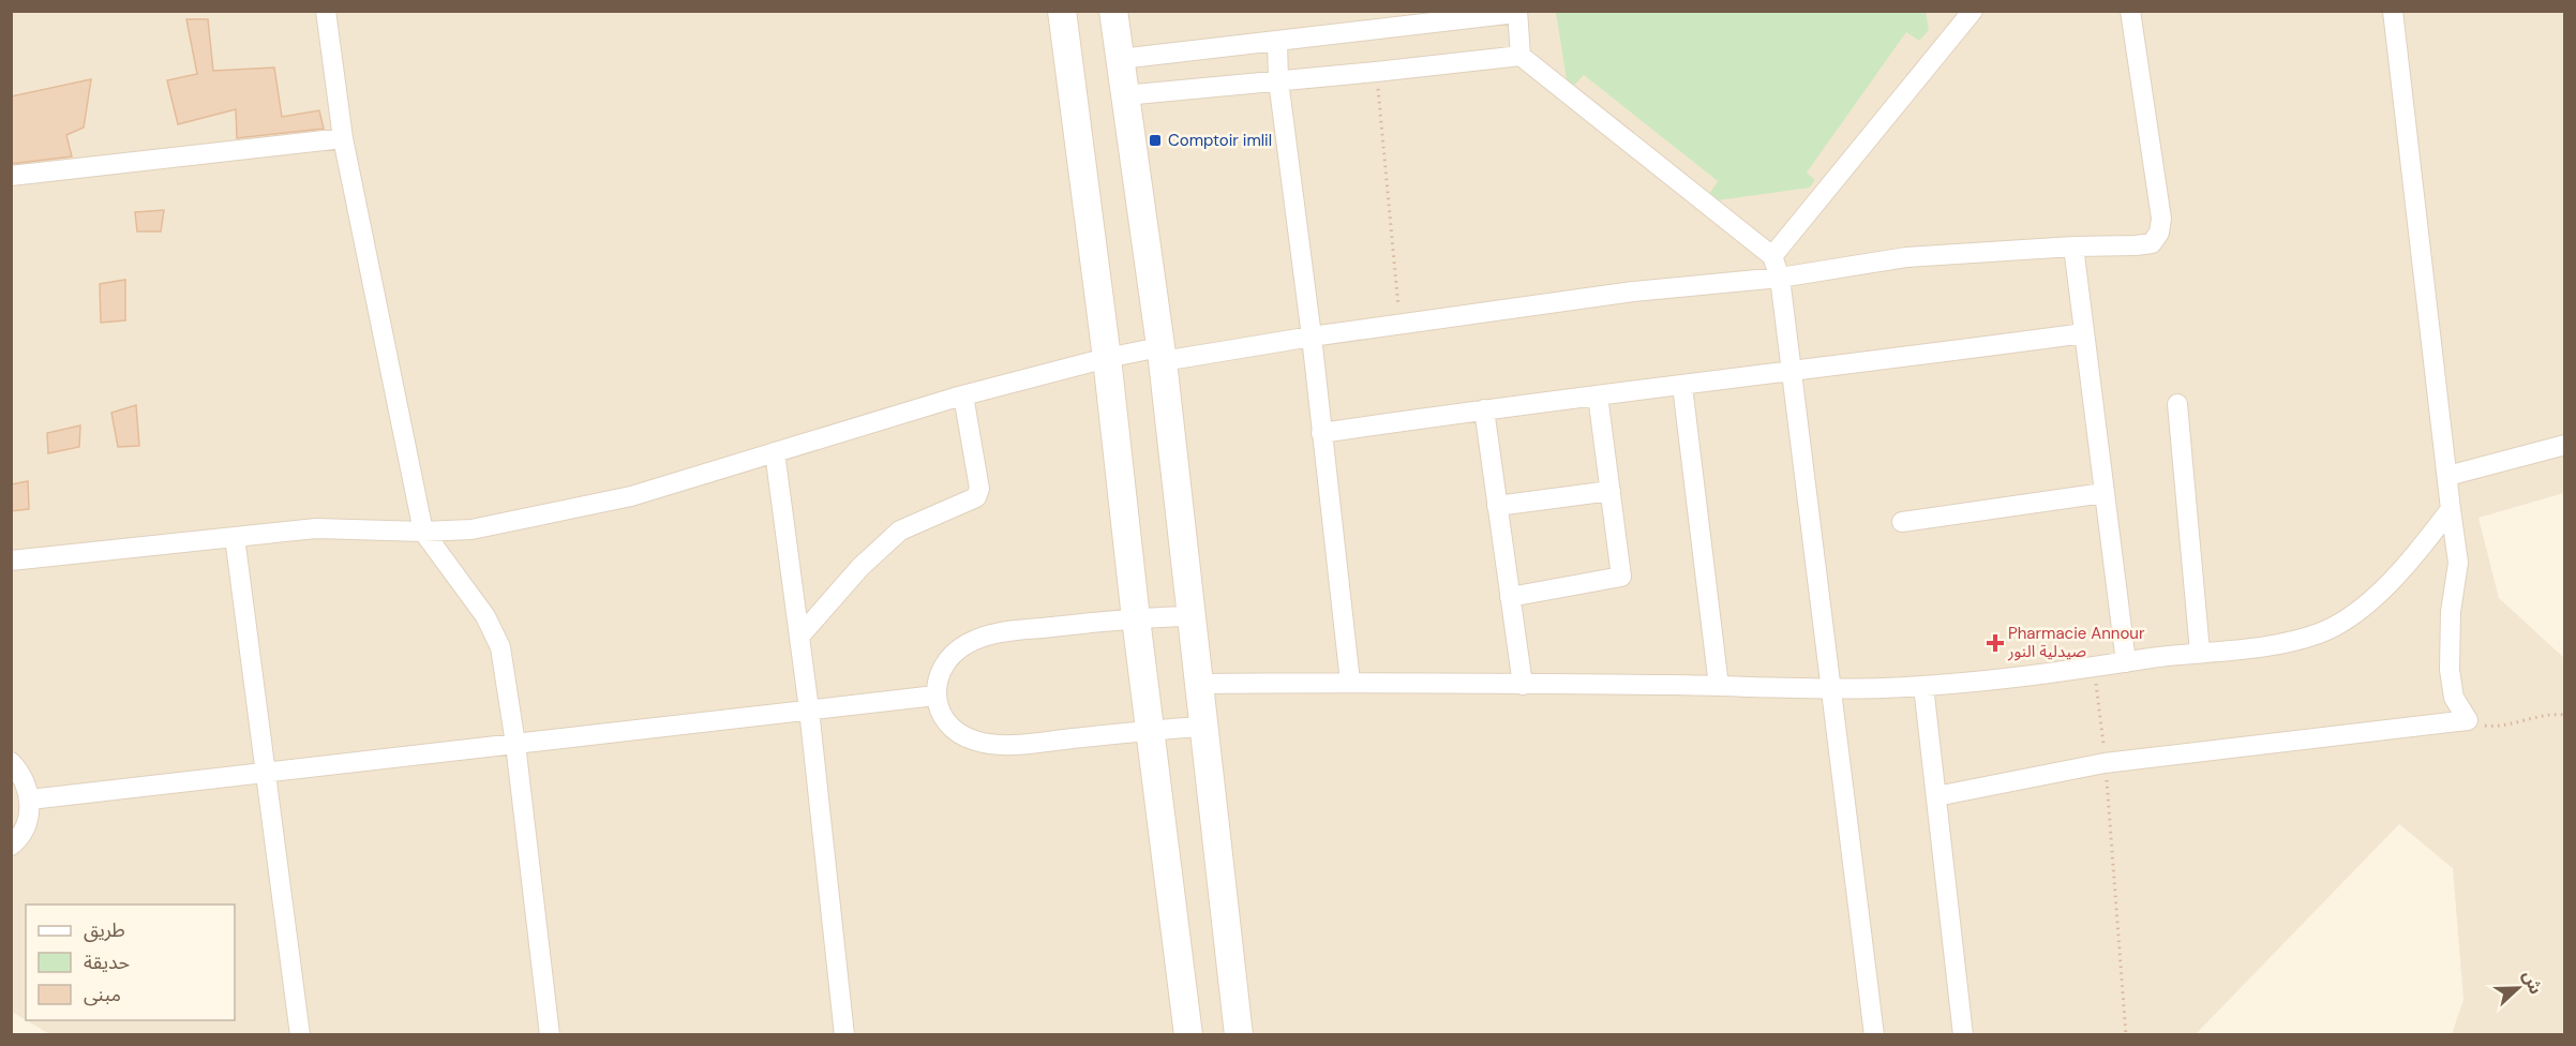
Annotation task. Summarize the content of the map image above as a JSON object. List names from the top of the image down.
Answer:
{
  "places": {
    "transit": ["Comptoir imlil"],
    "health": ["Pharmacie Annour صيدلية النور"]
  },
  "legend": ["طريق", "حديقة", "مبنى"],
  "north": "right"
}
